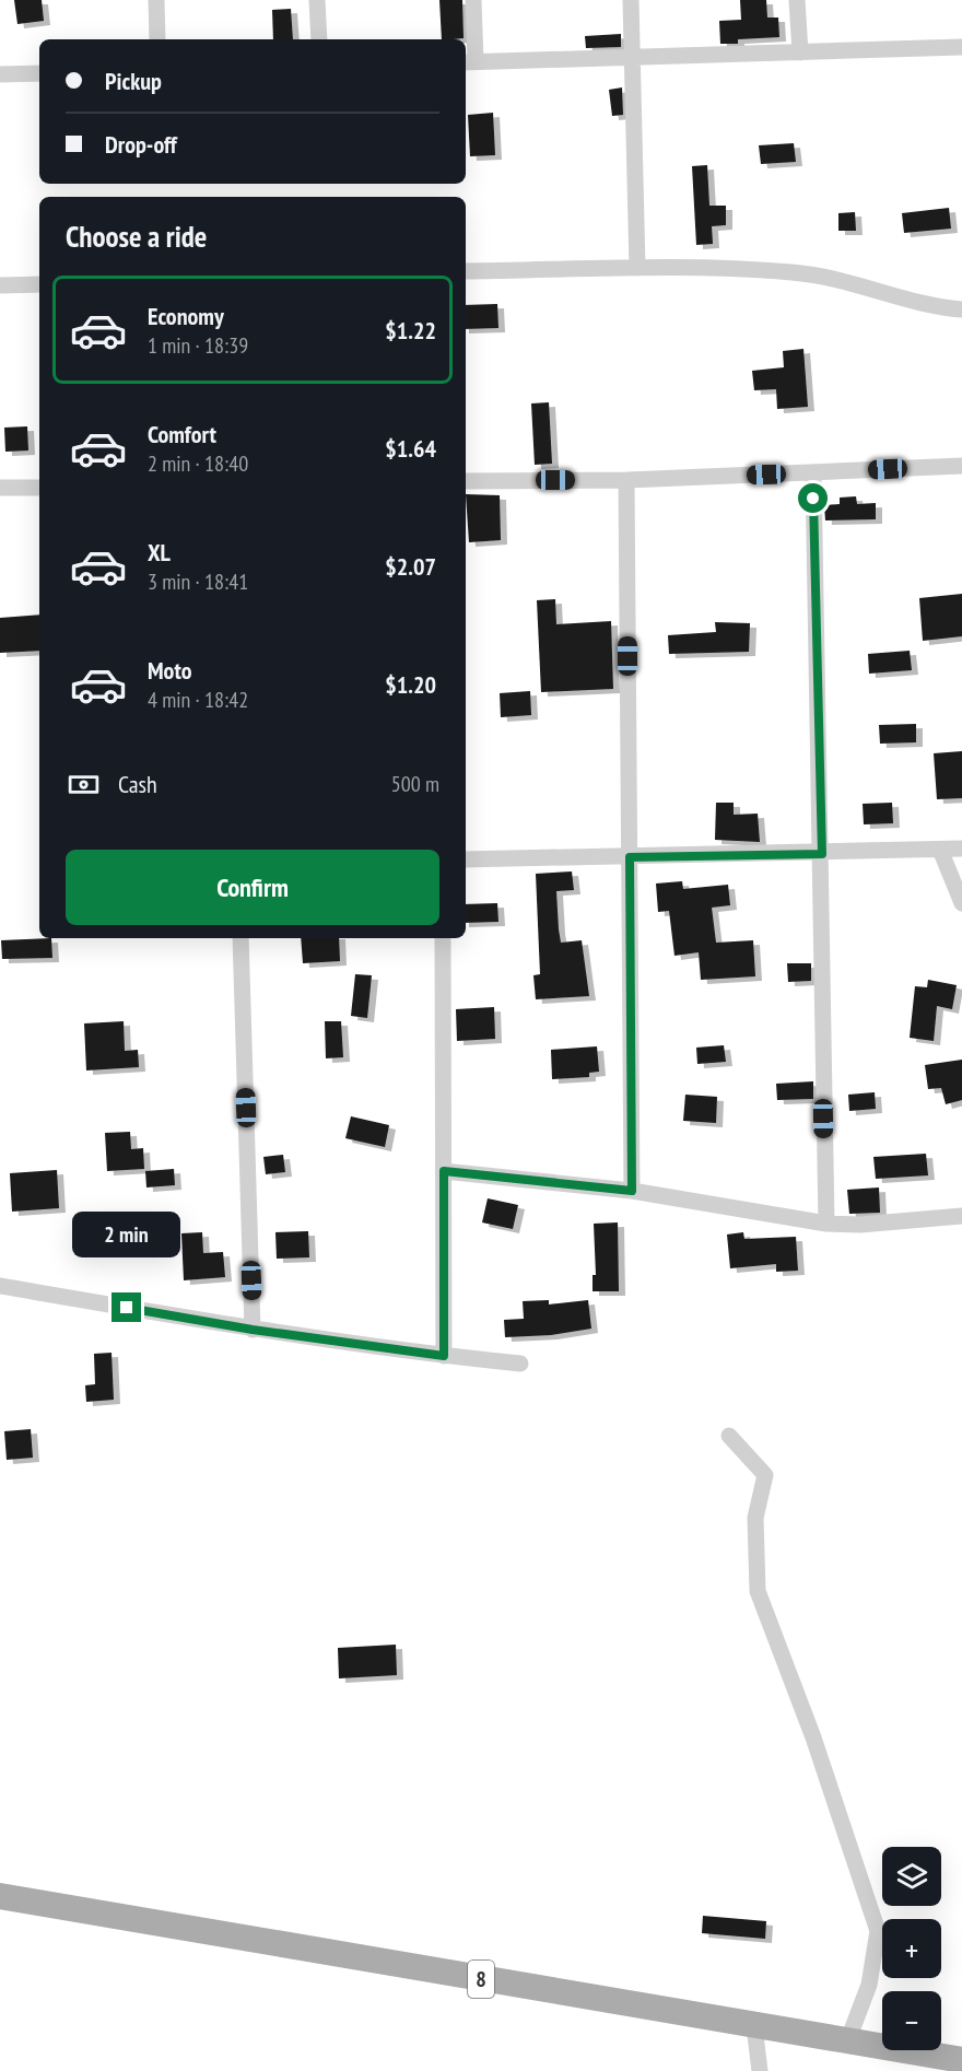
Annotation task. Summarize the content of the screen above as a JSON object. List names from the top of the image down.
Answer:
{
  "streets": {
    "main road": ["8"]
  },
  "page": {
    "banner": ["Pickup", "Drop-off"],
    "heading": "Choose a ride",
    "list": [
      {
        "name": "Economy",
        "note": "1 min · 18:39",
        "value": "$1.22"
      },
      {
        "name": "Comfort",
        "note": "2 min · 18:40",
        "value": "$1.64"
      },
      {
        "name": "XL",
        "note": "3 min · 18:41",
        "value": "$2.07"
      },
      {
        "name": "Moto",
        "note": "4 min · 18:42",
        "value": "$1.20"
      }
    ],
    "pay": ["Cash", "500 m"],
    "buttons": "Confirm",
    "bubble": "2 min",
    "map_buttons": ["+", "−"]
  }
}
